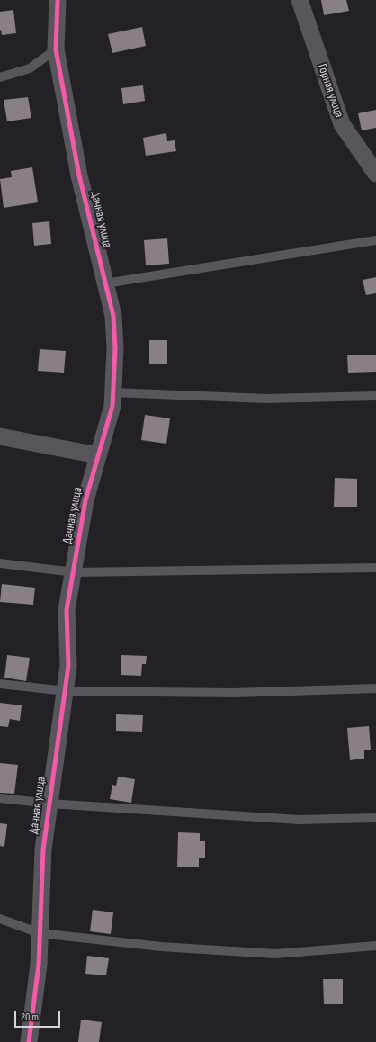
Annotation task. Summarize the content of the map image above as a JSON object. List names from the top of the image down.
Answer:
{
  "streets": {
    "street": ["Горная улица", "Дачная улица"]
  },
  "scale_bar": "20 m"
}
